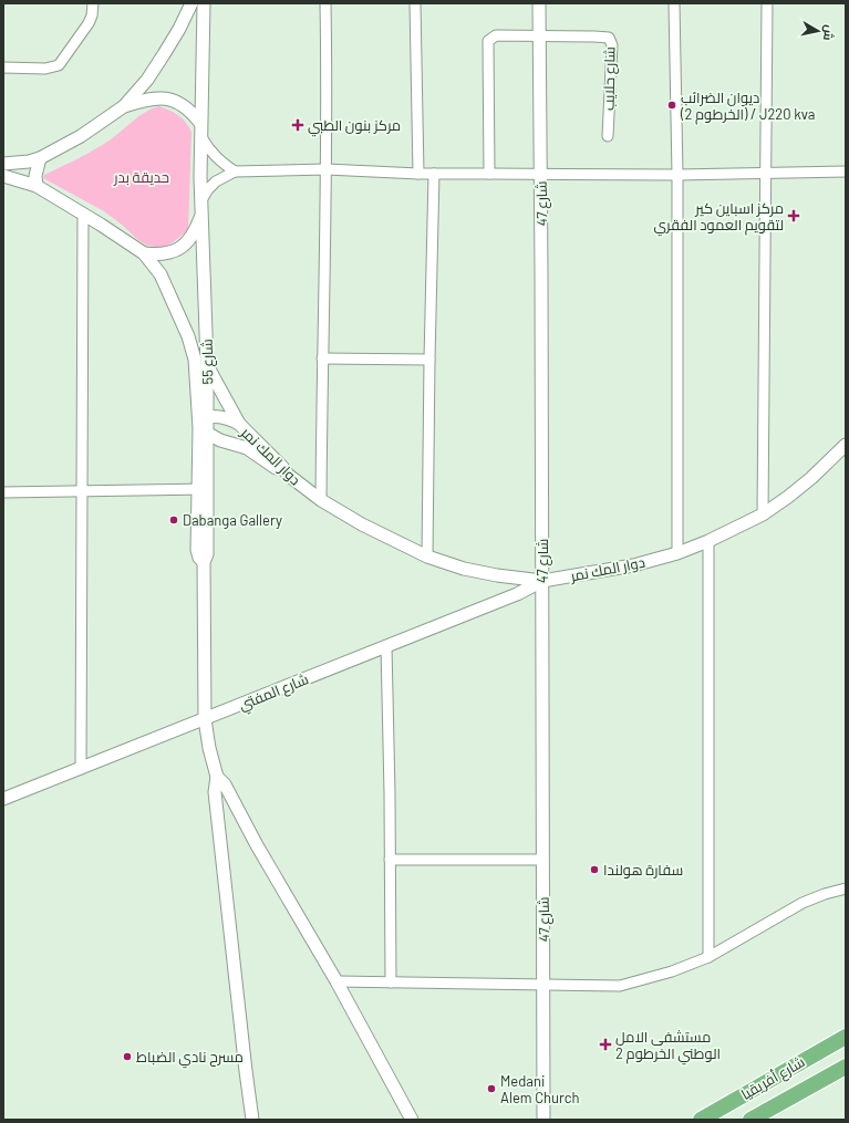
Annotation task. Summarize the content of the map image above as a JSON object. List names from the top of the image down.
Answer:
{
  "streets": {
    "highway": ["شارع أفريقيا"],
    "street": [
      "شارع حلايب",
      "شارع 47",
      "شارع 55",
      "دوار المك نمر",
      "شارع المفتي"
    ]
  },
  "crossings": [
    ["شارع حلايب", "شارع 47"],
    ["شارع 47", "دوار المك نمر"],
    ["شارع 47", "شارع المفتي"],
    ["شارع 55", "دوار المك نمر"],
    ["شارع 55", "شارع المفتي"],
    ["دوار المك نمر", "شارع المفتي"]
  ],
  "parks": ["حديقة بدر"],
  "places": {
    "other": [
      "ديوان الضرائب (الخرطوم 2) / J220 kva",
      "Dabanga Gallery",
      "سفارة هولندا",
      "مسرح نادي الضباط",
      "Medani Alem Church"
    ],
    "health": ["مركز بنون الطبي", "مركز اسباين كير لتقويم العمود الفقري", "مستشفى الامل الوطني الخرطوم 2"]
  },
  "north": "right"
}
